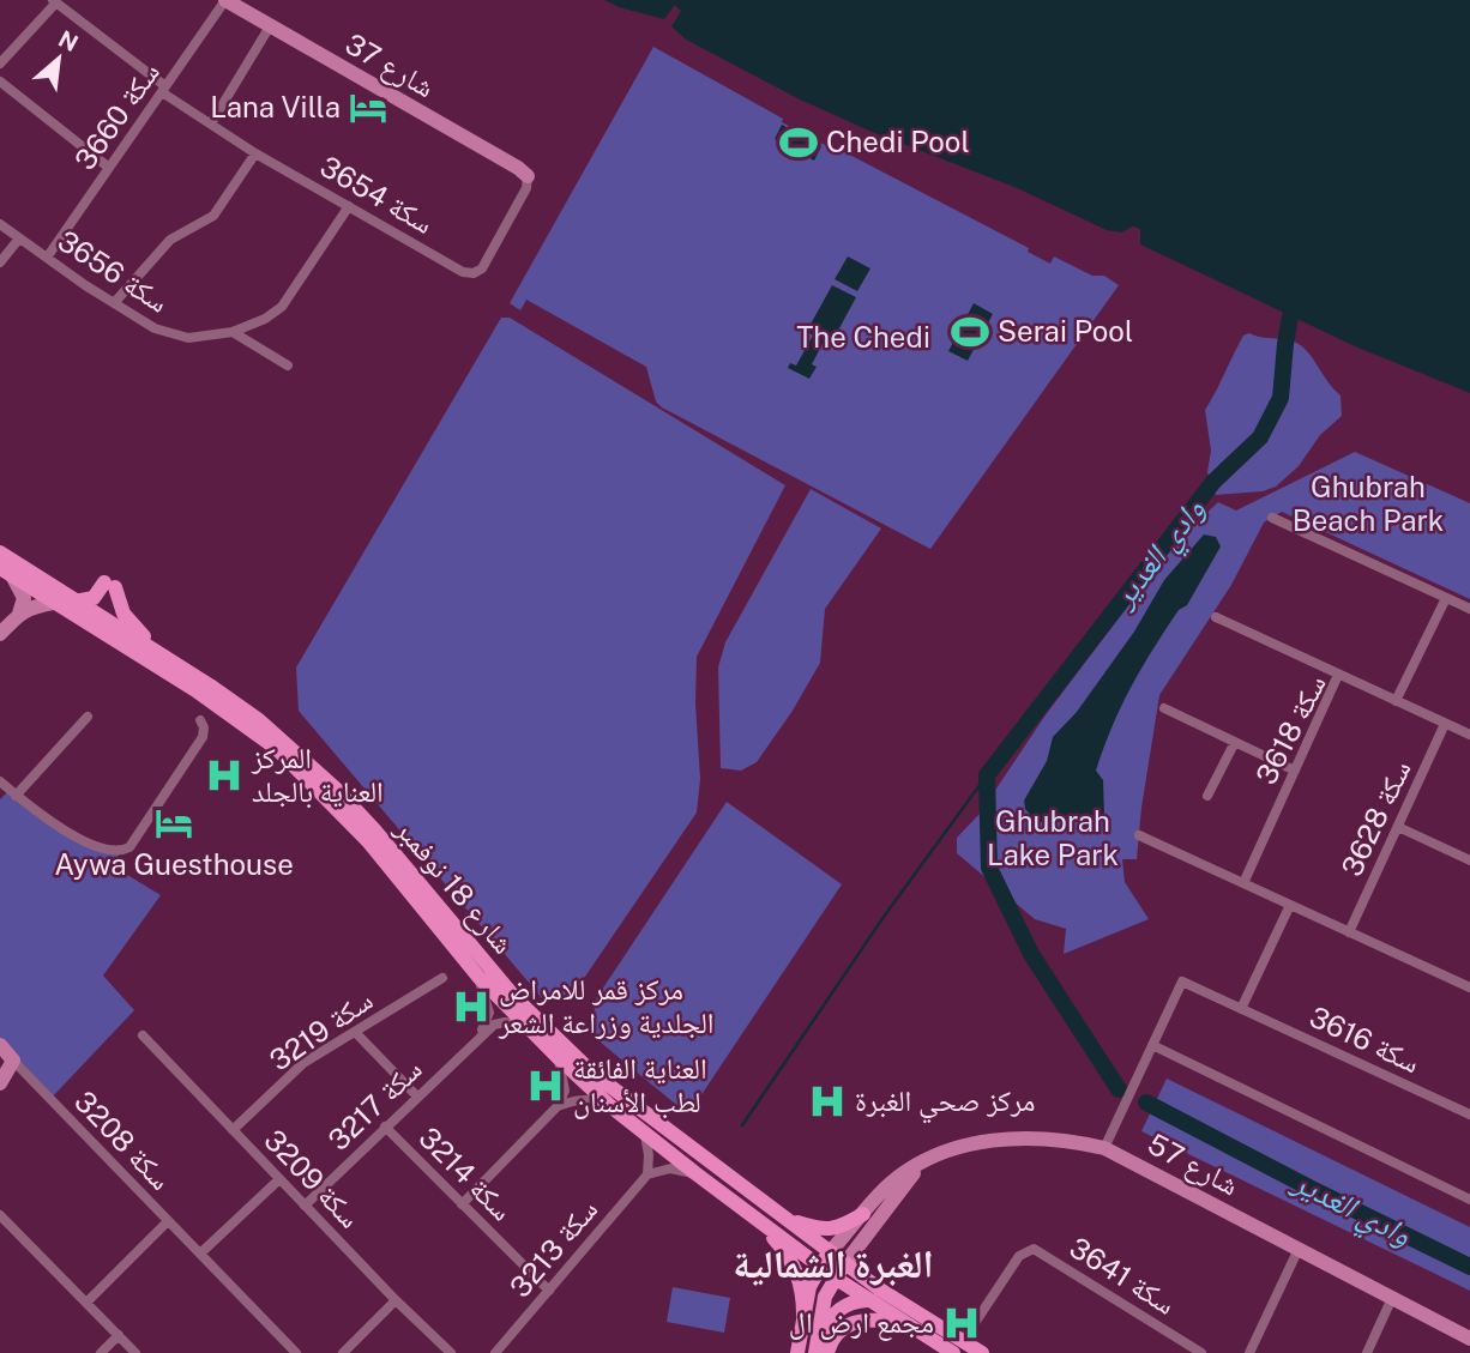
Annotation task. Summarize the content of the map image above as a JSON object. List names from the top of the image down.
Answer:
{
  "streets": {
    "main road": ["شارع 18 نوفمبر"],
    "street": [
      "شارع 37",
      "سكة 3660",
      "سكة 3654",
      "سكة 3656",
      "سكة 3618",
      "سكة 3628",
      "سكة 3219",
      "سكة 3616",
      "سكة 3217",
      "سكة 3208",
      "شارع 57",
      "سكة 3214",
      "سكة 3209",
      "سكة 3213",
      "سكة 3641"
    ]
  },
  "crossings": [
    ["شارع 37", "سكة 3660"],
    ["شارع 37", "سكة 3654"],
    ["سكة 3660", "سكة 3654"],
    ["سكة 3660", "سكة 3656"],
    ["سكة 3654", "سكة 3656"],
    ["سكة 3618", "سكة 3628"],
    ["شارع 18 نوفمبر", "سكة 3217"],
    ["شارع 18 نوفمبر", "شارع 57"],
    ["شارع 18 نوفمبر", "سكة 3641"],
    ["سكة 3219", "سكة 3209"],
    ["سكة 3616", "شارع 57"],
    ["سكة 3217", "سكة 3214"],
    ["سكة 3217", "سكة 3209"],
    ["سكة 3214", "سكة 3213"]
  ],
  "districts": ["الغبرة الشمالية"],
  "water": ["وادي الغدير"],
  "parks": ["The Chedi", "Ghubrah Beach Park", "Ghubrah Lake Park"],
  "places": {
    "hotel": ["Lana Villa", "Aywa Guesthouse"],
    "sports": ["Chedi Pool", "Serai Pool"],
    "hospital": [
      "المركز العناية بالجلد",
      "مركز قمر للامراض الجلدية وزراعة الشعر",
      "العناية الفائقة لطب الأسنان",
      "مركز صحي الغبرة",
      "مجمع ارض ال"
    ]
  },
  "north": "top right"
}
